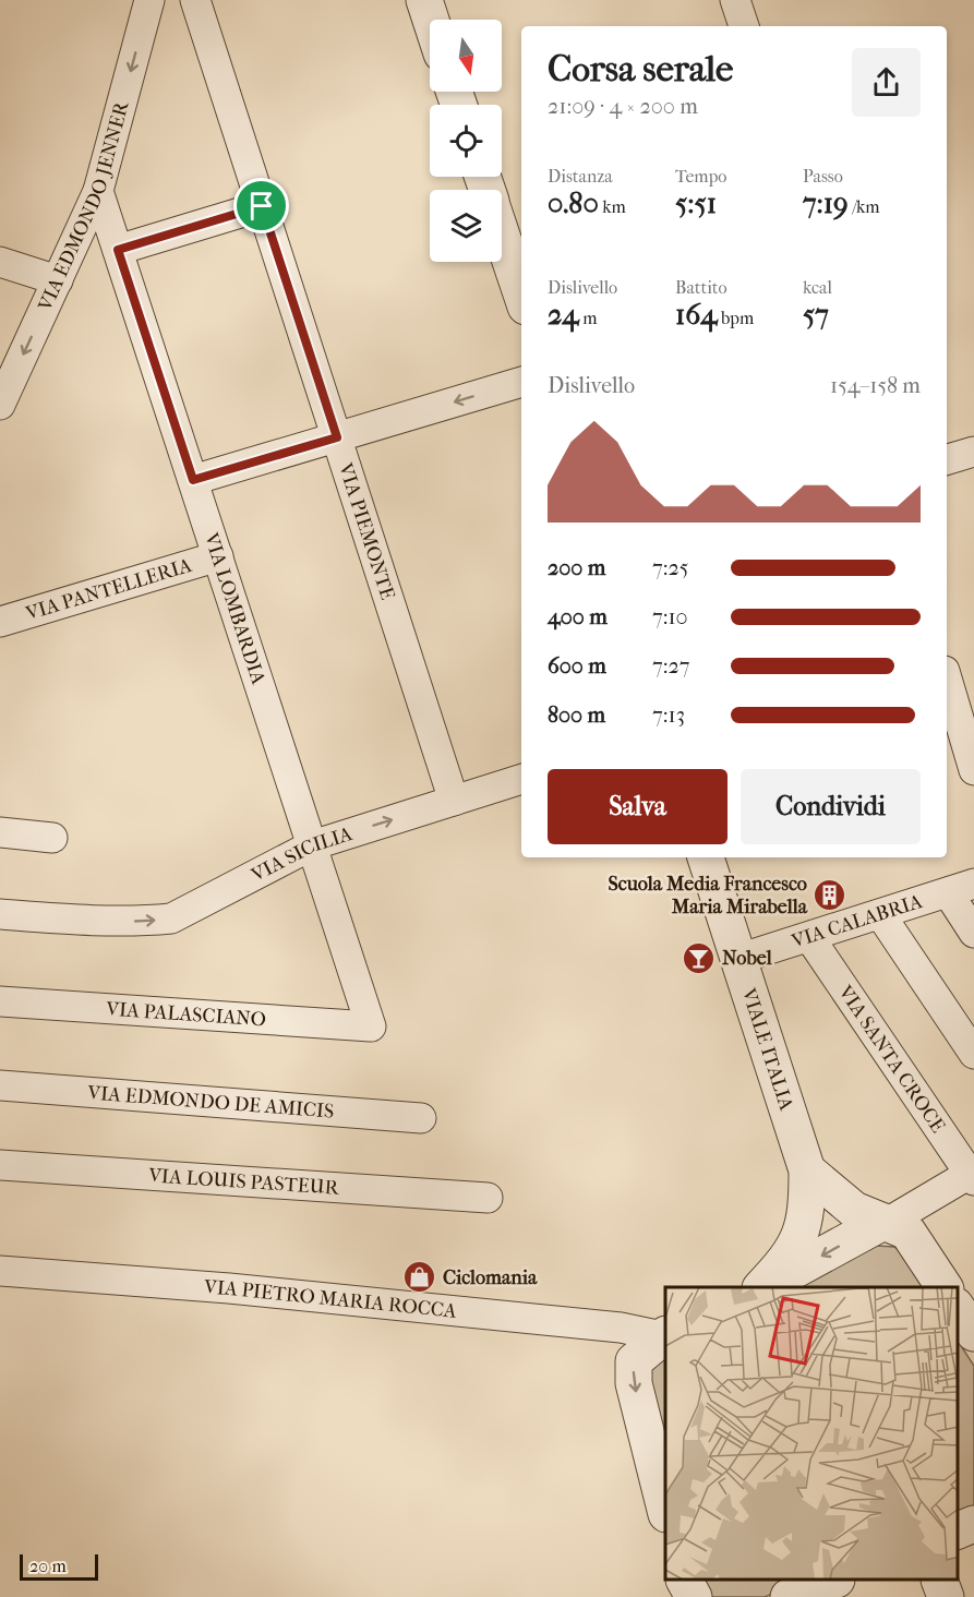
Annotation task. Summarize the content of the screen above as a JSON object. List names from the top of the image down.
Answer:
{
  "streets": {
    "street": [
      "VIA EDMONDO JENNER",
      "VIA PIEMONTE",
      "VIA PANTELLERIA",
      "VIA LOMBARDIA",
      "VIA SICILIA",
      "VIA CALABRIA",
      "VIA PALASCIANO",
      "VIALE ITALIA",
      "VIA SANTA CROCE",
      "VIA EDMONDO DE AMICIS",
      "VIA LOUIS PASTEUR",
      "VIA PIETRO MARIA ROCCA"
    ]
  },
  "crossings": [
    ["VIA EDMONDO JENNER", "VIA LOMBARDIA"],
    ["VIA PIEMONTE", "VIA SICILIA"],
    ["VIA PANTELLERIA", "VIA LOMBARDIA"],
    ["VIA LOMBARDIA", "VIA SICILIA"],
    ["VIA LOMBARDIA", "VIA PALASCIANO"],
    ["VIA CALABRIA", "VIALE ITALIA"],
    ["VIA CALABRIA", "VIA SANTA CROCE"]
  ],
  "one_way": ["VIA EDMONDO JENNER", "VIA SICILIA"],
  "places": {
    "building": ["Scuola Media Francesco Maria Mirabella"],
    "bar": ["Nobel"],
    "shop": ["Ciclomania"]
  },
  "scale_bar": "20 m",
  "north": "bottom",
  "page": {
    "heading": ["Corsa serale", "21:09 · 4 × 200 m"],
    "stats": [
      ["Distanza", "0.80 km"],
      ["Tempo", "5:51"],
      ["Passo", "7:19 /km"],
      ["Dislivello", "24 m"],
      ["Battito", "164 bpm"],
      ["kcal", "57"]
    ],
    "chart": ["Dislivello", "154–158 m"],
    "list": [
      {
        "name": "200 m",
        "note": "7:25"
      },
      {
        "name": "400 m",
        "note": "7:10"
      },
      {
        "name": "600 m",
        "note": "7:27"
      },
      {
        "name": "800 m",
        "note": "7:13"
      }
    ],
    "buttons": ["Salva", "Condividi"],
    "scale": "20 m"
  }
}
